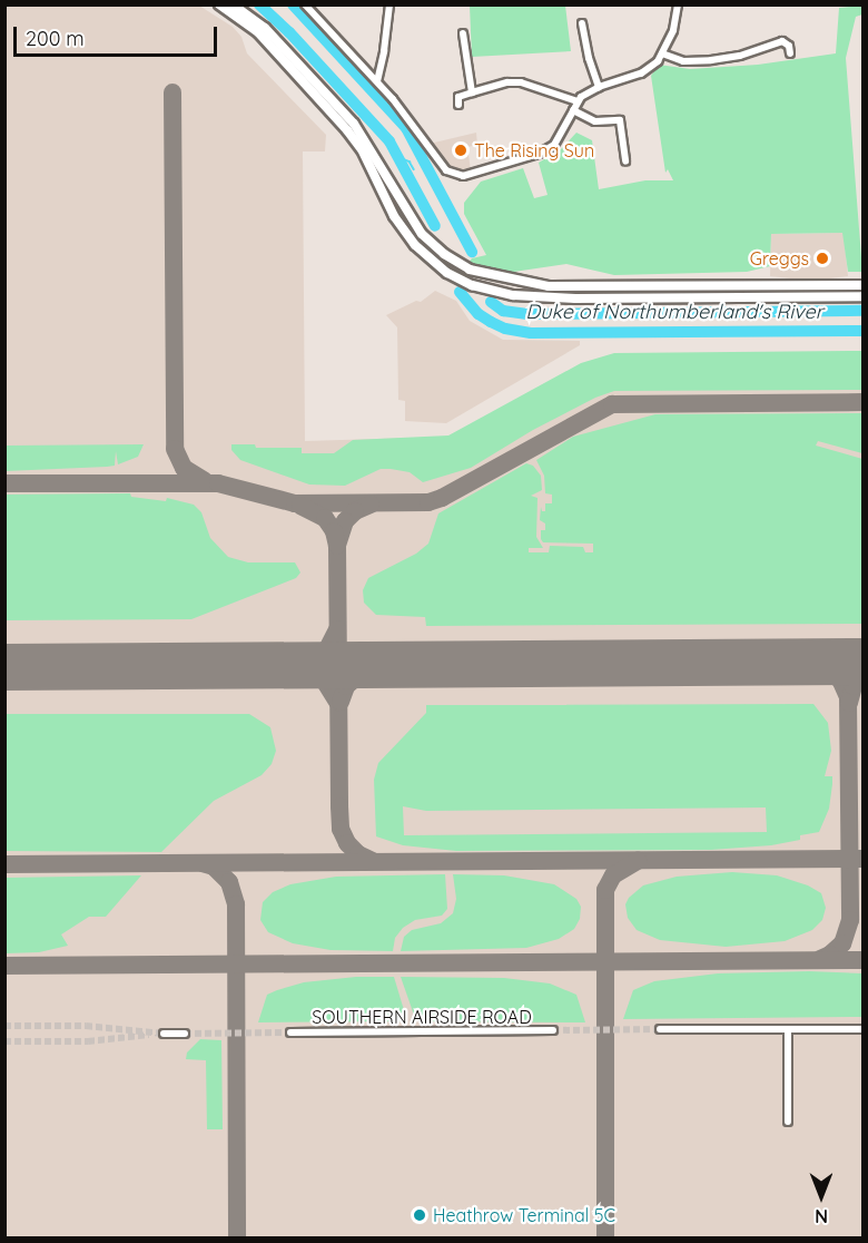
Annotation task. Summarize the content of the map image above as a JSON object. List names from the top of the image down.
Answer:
{
  "streets": {
    "street": ["SOUTHERN AIRSIDE ROAD"]
  },
  "water": ["Duke of Northumberland's River"],
  "places": ["The Rising Sun", "Greggs", "Heathrow Terminal 5C"],
  "scale_bar": "200 m",
  "north": "bottom"
}
